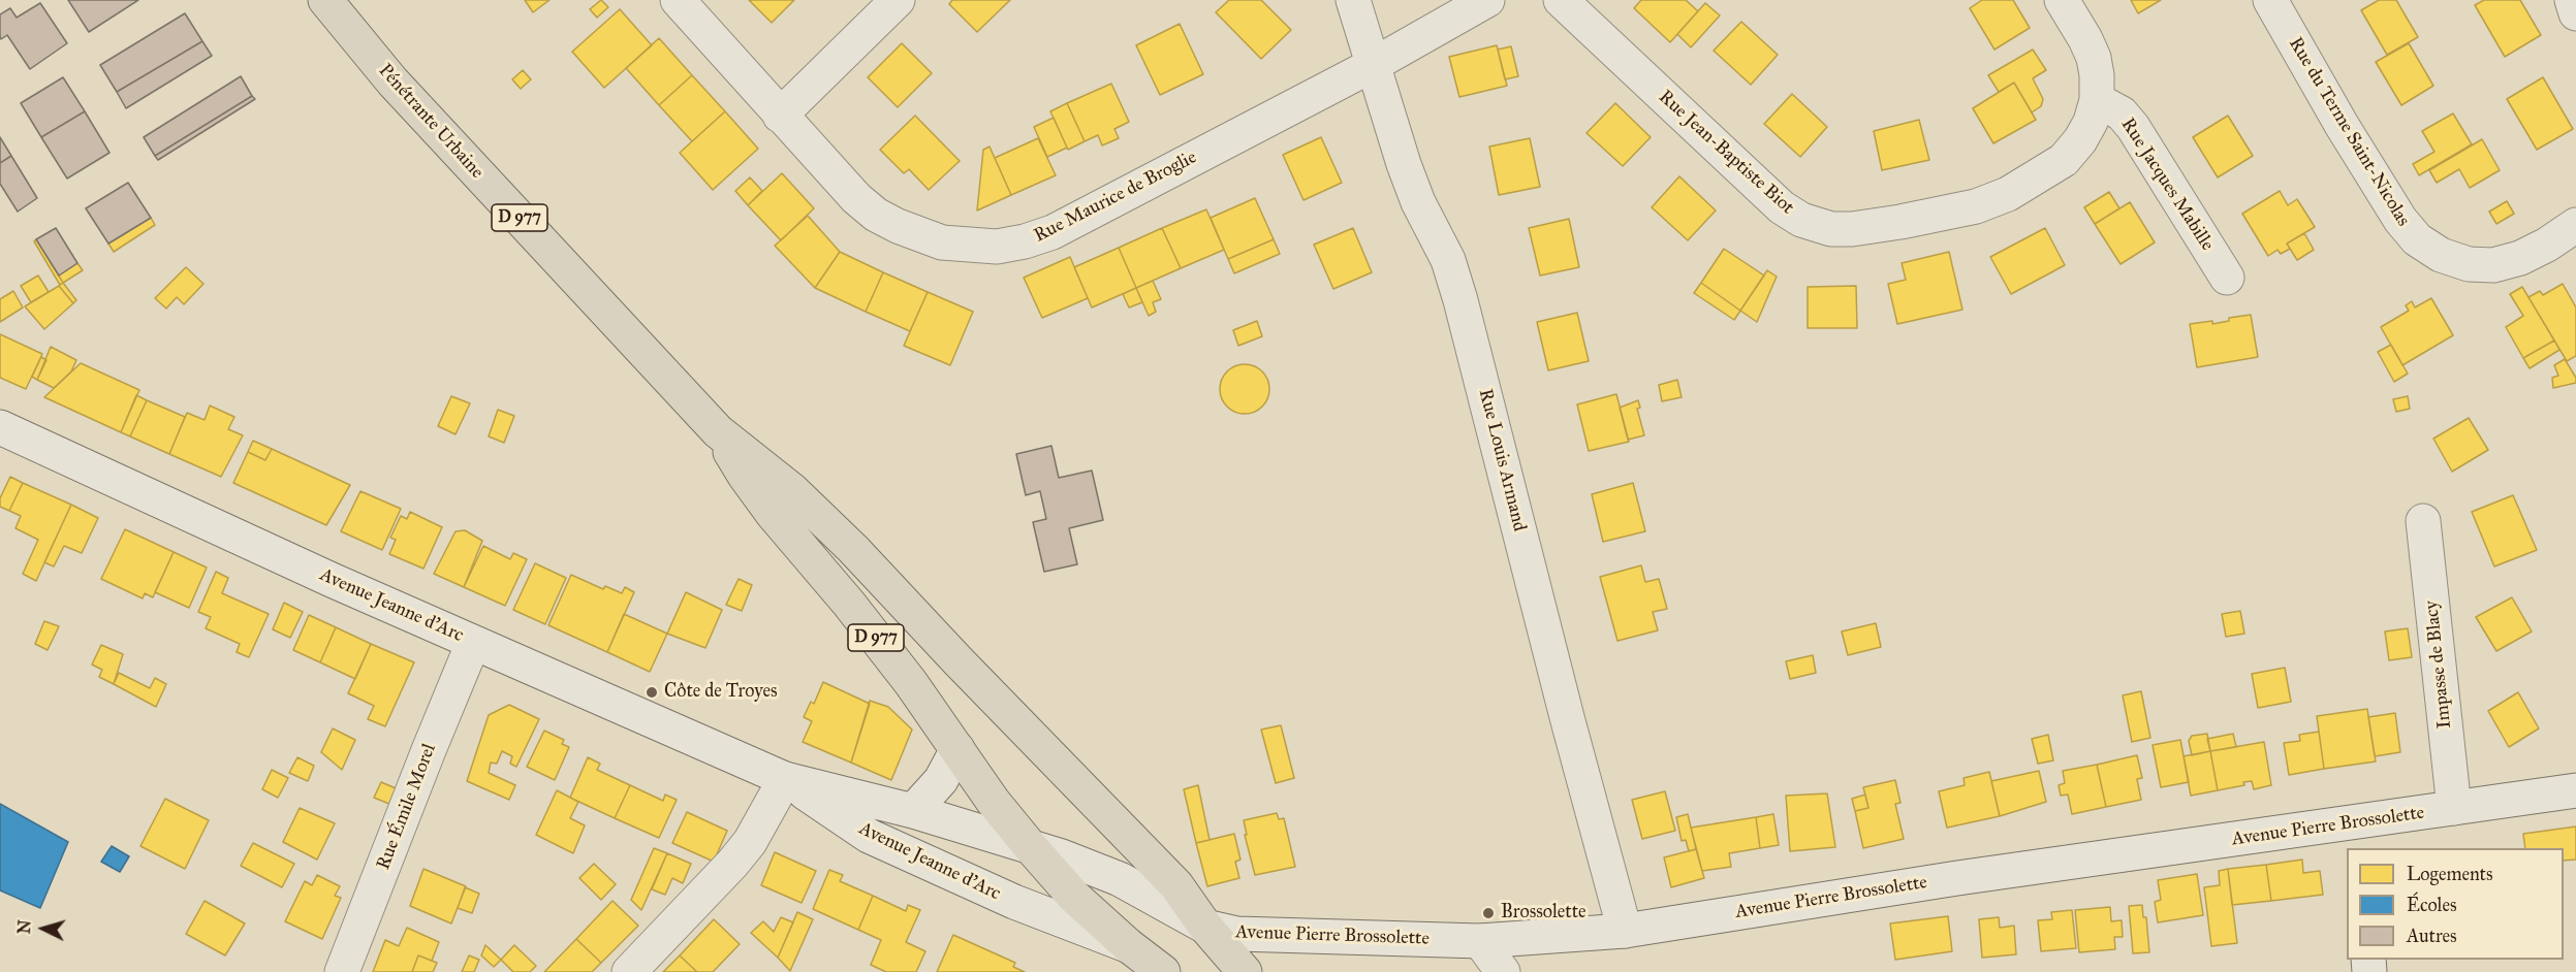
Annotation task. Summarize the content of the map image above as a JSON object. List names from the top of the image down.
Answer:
{
  "streets": {
    "main road": ["Pénétrante Urbaine", "D 977"],
    "street": [
      "Rue du Terme Saint-Nicolas",
      "Rue Jean-Baptiste Biot",
      "Rue Jacques Mabille",
      "Rue Maurice de Broglie",
      "Rue Louis Armand",
      "Avenue Jeanne d'Arc",
      "Impasse de Blacy",
      "Rue Émile Morel",
      "Avenue Pierre Brossolette"
    ]
  },
  "crossings": [
    ["Pénétrante Urbaine", "D 977"],
    ["Rue Jean-Baptiste Biot", "Rue Jacques Mabille"],
    ["Rue Maurice de Broglie", "Rue Louis Armand"],
    ["D 977", "Avenue Jeanne d'Arc"],
    ["D 977", "Avenue Pierre Brossolette"],
    ["Rue Louis Armand", "Avenue Pierre Brossolette"],
    ["Avenue Jeanne d'Arc", "Rue Émile Morel"],
    ["Avenue Jeanne d'Arc", "Avenue Pierre Brossolette"],
    ["Impasse de Blacy", "Avenue Pierre Brossolette"]
  ],
  "places": ["Côte de Troyes", "Brossolette"],
  "legend": ["Logements", "Écoles", "Autres"],
  "north": "left"
}
